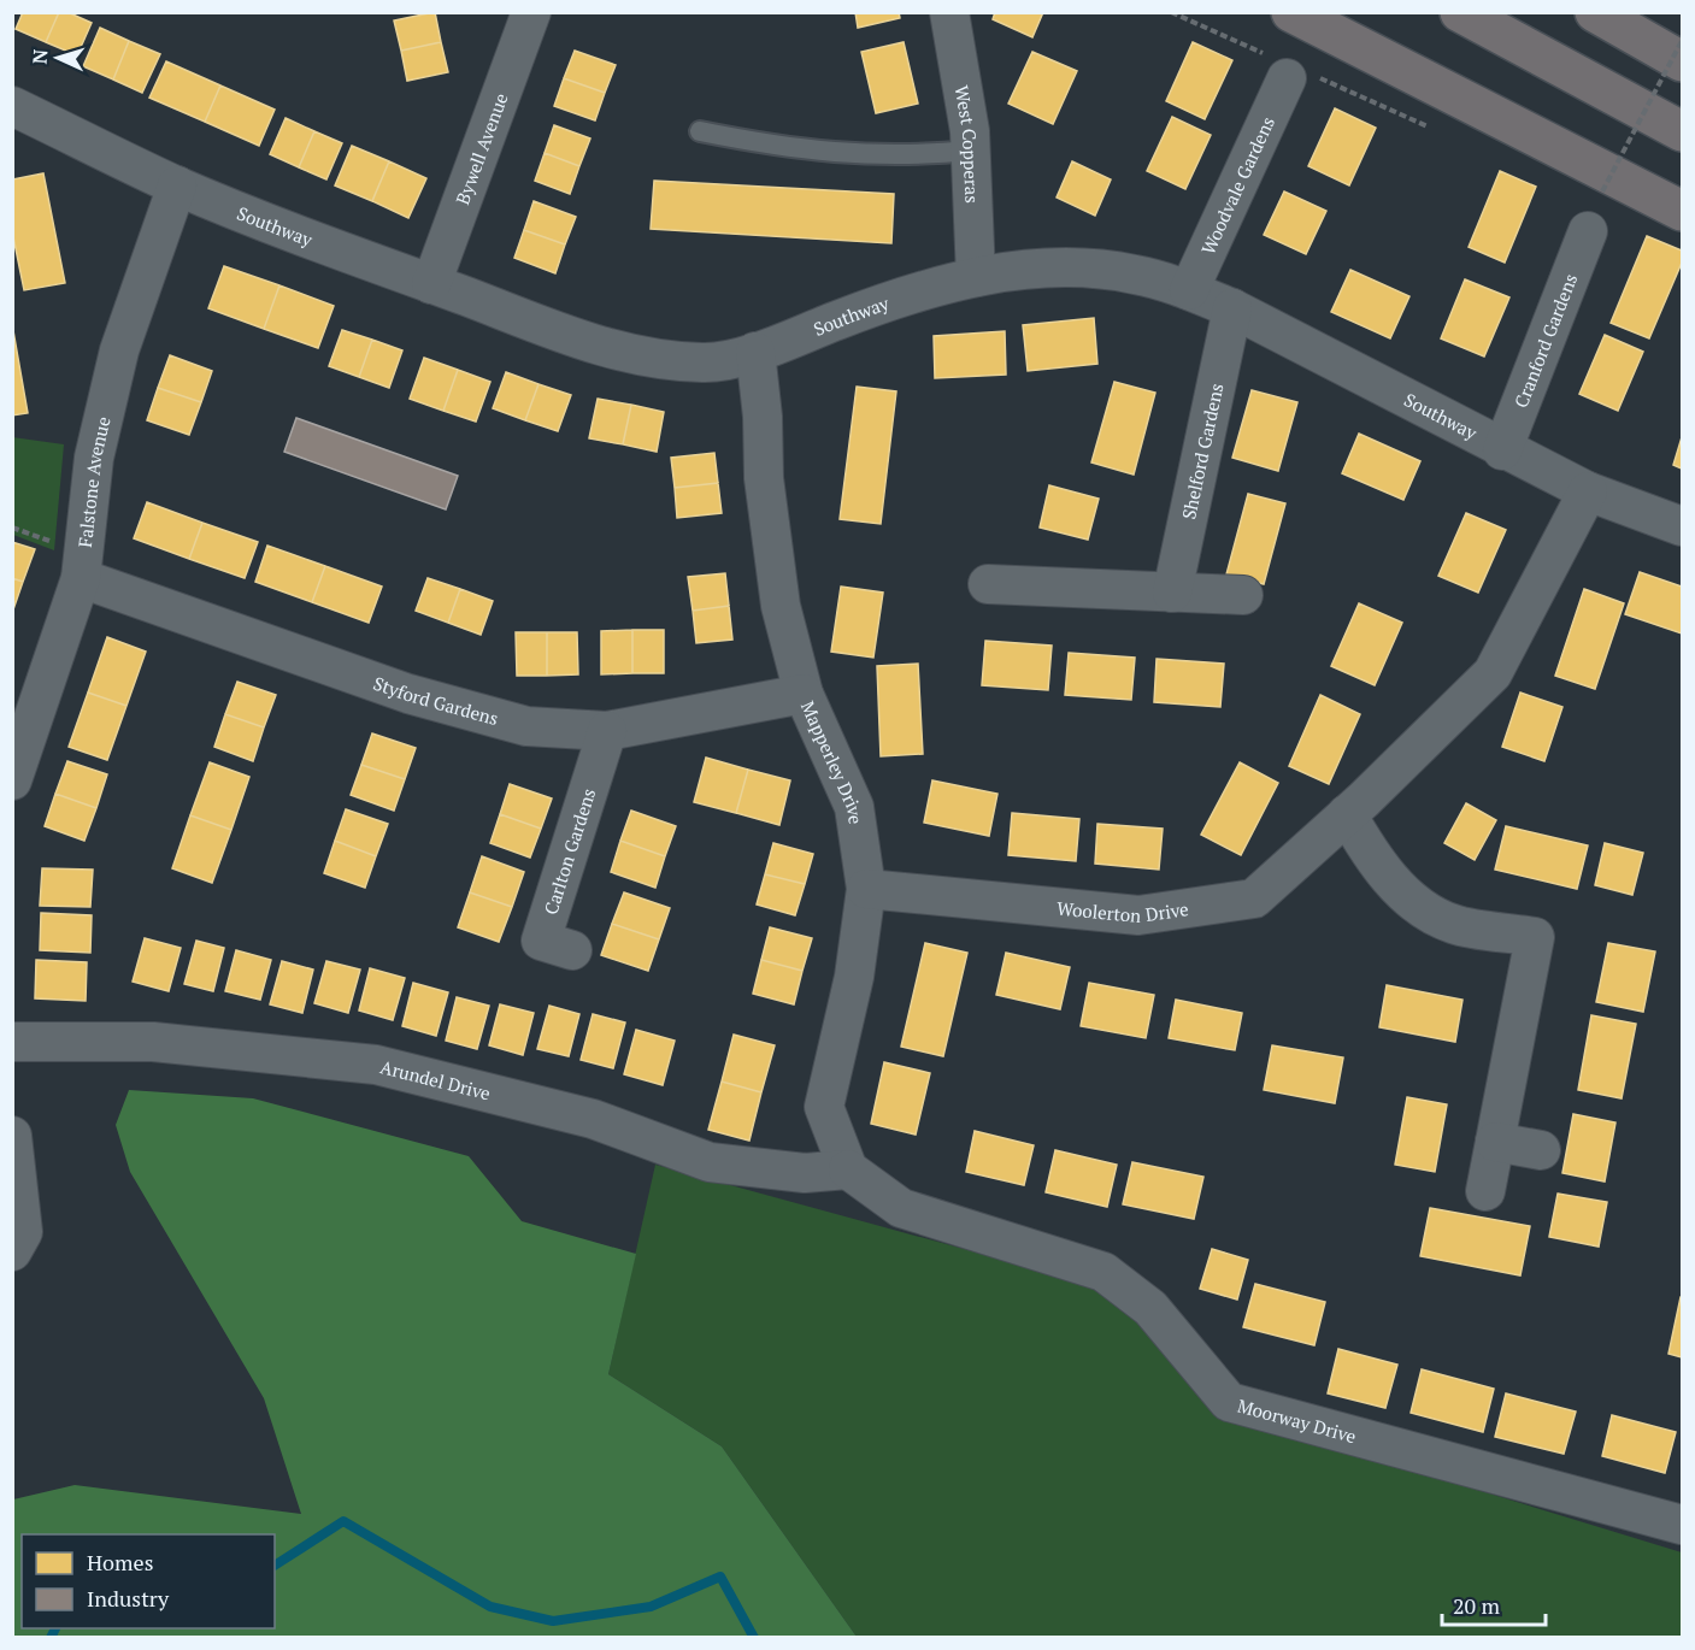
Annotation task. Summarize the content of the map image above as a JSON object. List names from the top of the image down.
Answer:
{
  "streets": {
    "street": [
      "West Copperas",
      "Bywell Avenue",
      "Woodvale Gardens",
      "Southway",
      "Cranford Gardens",
      "Shelford Gardens",
      "Falstone Avenue",
      "Styford Gardens",
      "Mapperley Drive",
      "Carlton Gardens",
      "Woolerton Drive",
      "Arundel Drive",
      "Moorway Drive"
    ]
  },
  "crossings": [
    ["West Copperas", "Southway"],
    ["Bywell Avenue", "Southway"],
    ["Woodvale Gardens", "Southway"],
    ["Southway", "Cranford Gardens"],
    ["Southway", "Shelford Gardens"],
    ["Southway", "Falstone Avenue"],
    ["Southway", "Mapperley Drive"],
    ["Southway", "Woolerton Drive"],
    ["Falstone Avenue", "Styford Gardens"],
    ["Styford Gardens", "Mapperley Drive"],
    ["Styford Gardens", "Carlton Gardens"],
    ["Mapperley Drive", "Woolerton Drive"],
    ["Mapperley Drive", "Arundel Drive"],
    ["Mapperley Drive", "Moorway Drive"],
    ["Arundel Drive", "Moorway Drive"]
  ],
  "legend": ["Homes", "Industry"],
  "scale_bar": "20 m",
  "north": "left"
}
